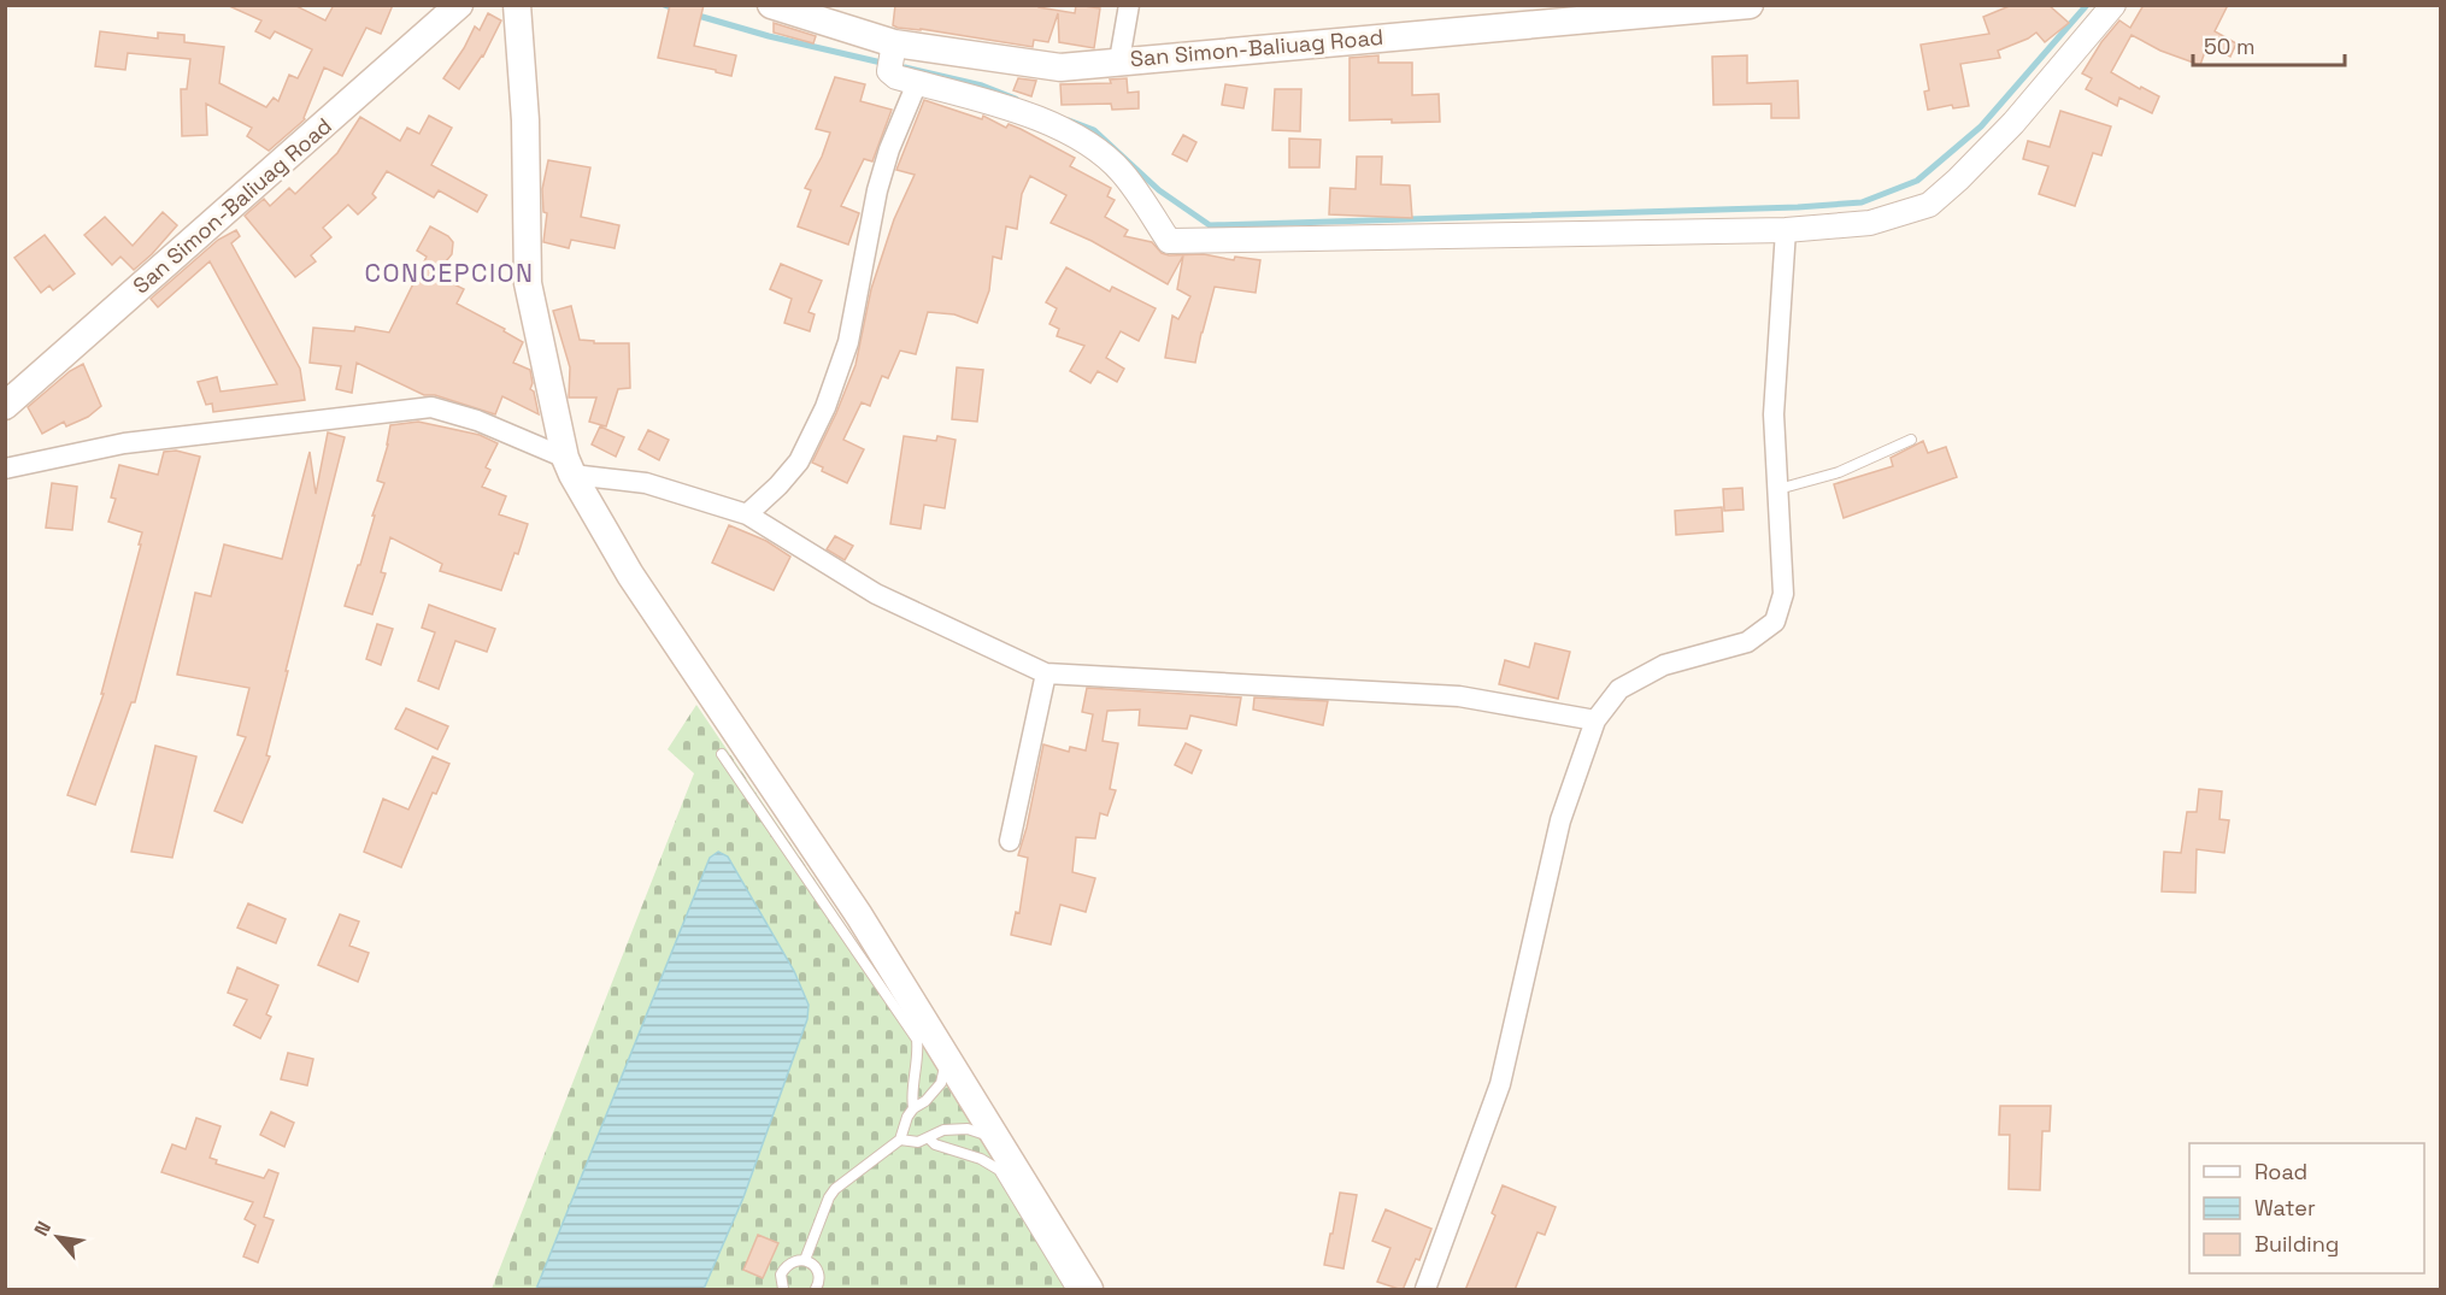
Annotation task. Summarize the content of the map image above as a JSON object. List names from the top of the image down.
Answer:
{
  "streets": {
    "main road": ["San Simon-Baliuag Road"]
  },
  "districts": ["CONCEPCION"],
  "legend": ["Road", "Water", "Building"],
  "scale_bar": "50 m",
  "north": "top left"
}
